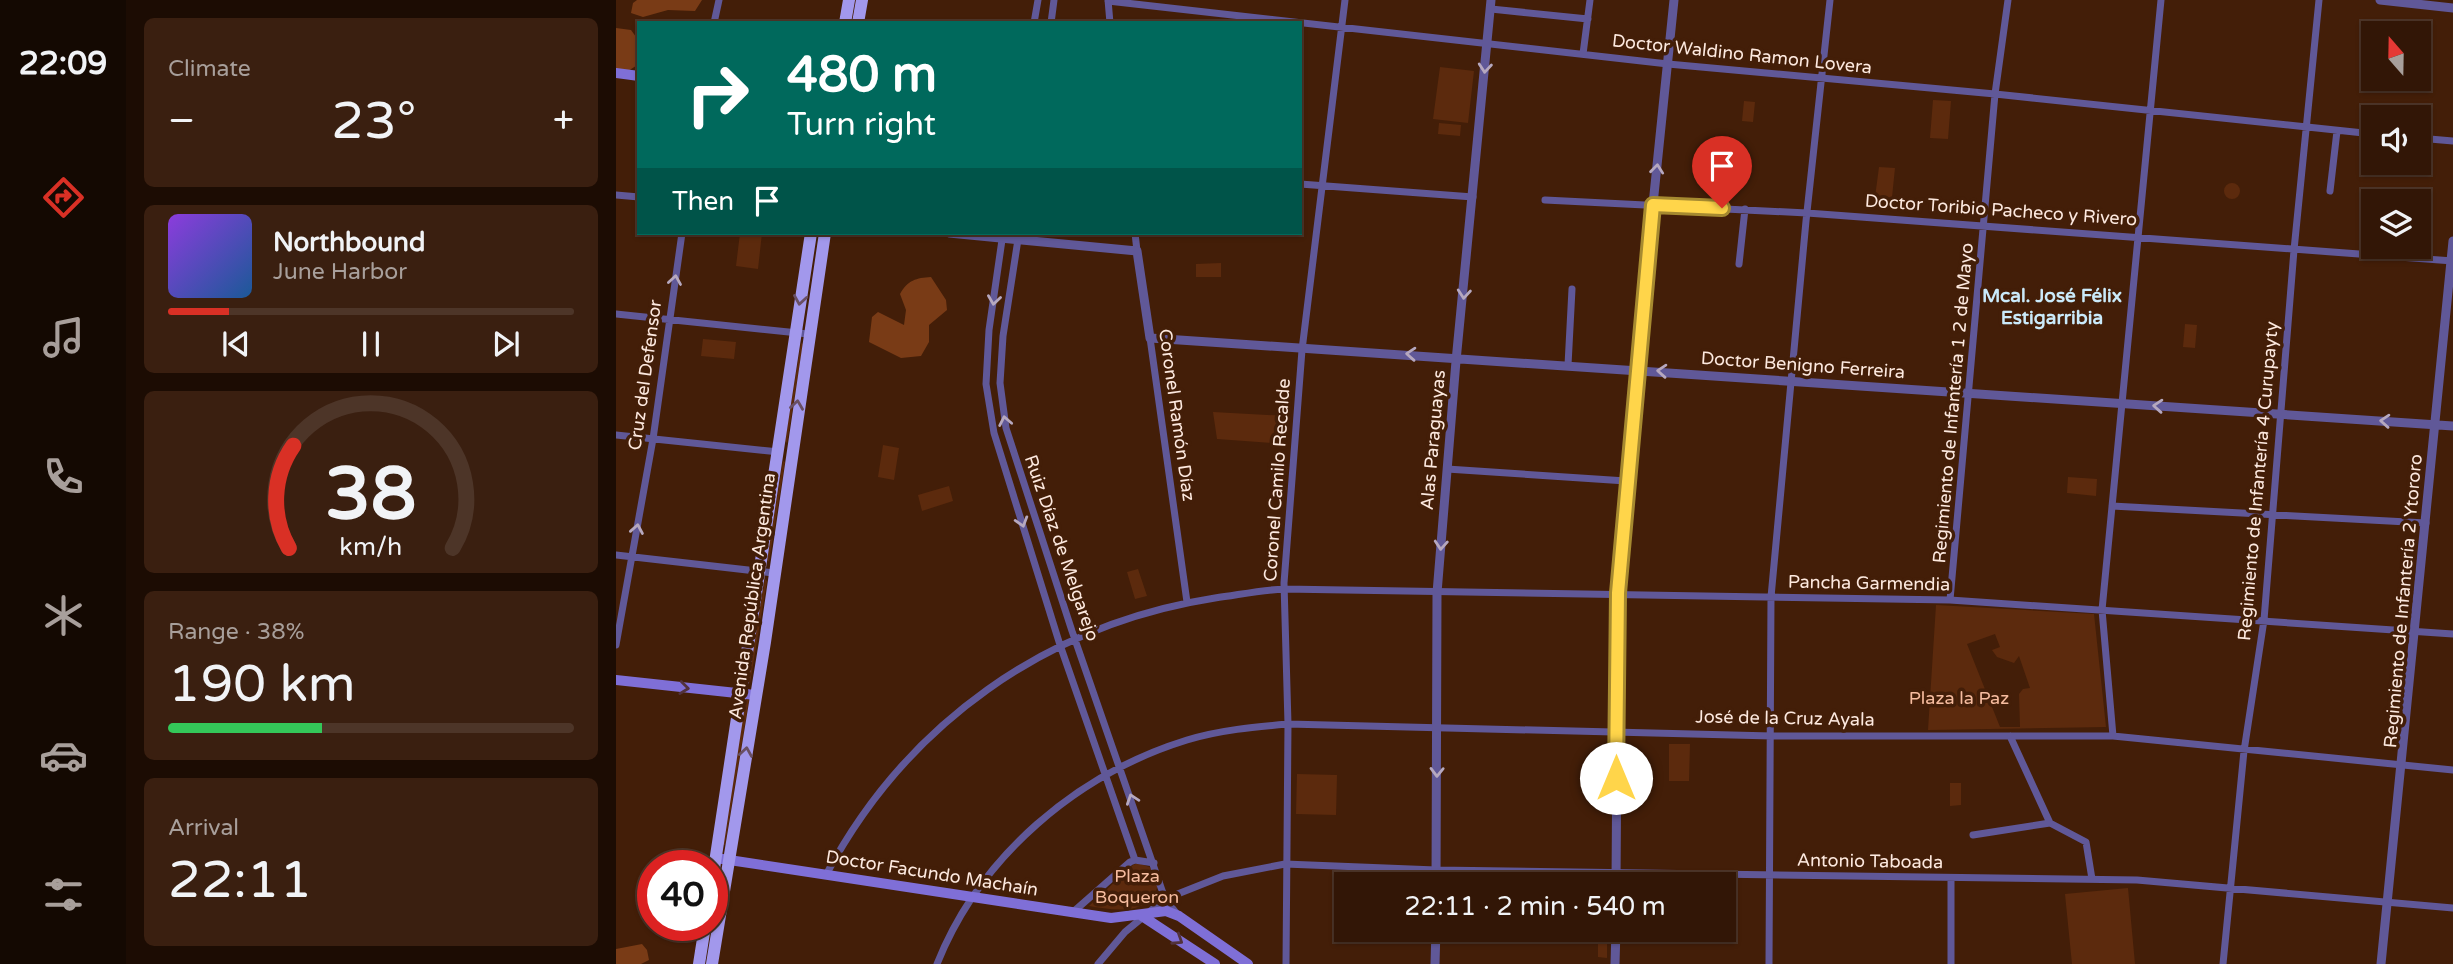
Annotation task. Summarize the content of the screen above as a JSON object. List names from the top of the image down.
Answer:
{
  "streets": {
    "highway": ["Avenida República Argentina"],
    "main road": ["Doctor Facundo Machaín"],
    "street": [
      "Doctor Waldino Ramon Lovera",
      "Doctor Toribio Pacheco y Rivero",
      "Doctor Benigno Ferreira",
      "Cruz del Defensor",
      "Regimiento de Infantería 1 2 de Mayo",
      "Coronel Ramón Díaz",
      "Alas Paraguayas",
      "Coronel Camilo Recalde",
      "Regimiento de Infantería 4 Curupayty",
      "Ruiz Díaz de Melgarejo",
      "Pancha Garmendia",
      "Regimiento de Infantería 2 Ytororo",
      "José de la Cruz Ayala",
      "Antonio Taboada"
    ]
  },
  "crossings": [
    ["Doctor Waldino Ramon Lovera", "Regimiento de Infantería 1 2 de Mayo"],
    ["Doctor Waldino Ramon Lovera", "Alas Paraguayas"],
    ["Doctor Waldino Ramon Lovera", "Coronel Camilo Recalde"],
    ["Doctor Waldino Ramon Lovera", "Regimiento de Infantería 4 Curupayty"],
    ["Doctor Toribio Pacheco y Rivero", "Regimiento de Infantería 1 2 de Mayo"],
    ["Doctor Toribio Pacheco y Rivero", "Regimiento de Infantería 4 Curupayty"],
    ["Doctor Toribio Pacheco y Rivero", "Regimiento de Infantería 2 Ytororo"],
    ["Doctor Benigno Ferreira", "Regimiento de Infantería 1 2 de Mayo"],
    ["Doctor Benigno Ferreira", "Coronel Ramón Díaz"],
    ["Doctor Benigno Ferreira", "Alas Paraguayas"],
    ["Doctor Benigno Ferreira", "Coronel Camilo Recalde"],
    ["Doctor Benigno Ferreira", "Regimiento de Infantería 4 Curupayty"],
    ["Doctor Benigno Ferreira", "Regimiento de Infantería 2 Ytororo"],
    ["Regimiento de Infantería 1 2 de Mayo", "Pancha Garmendia"],
    ["Coronel Ramón Díaz", "Pancha Garmendia"],
    ["Alas Paraguayas", "Pancha Garmendia"],
    ["Alas Paraguayas", "José de la Cruz Ayala"],
    ["Alas Paraguayas", "Antonio Taboada"],
    ["Coronel Camilo Recalde", "Pancha Garmendia"],
    ["Coronel Camilo Recalde", "José de la Cruz Ayala"],
    ["Coronel Camilo Recalde", "Antonio Taboada"],
    ["Regimiento de Infantería 4 Curupayty", "Pancha Garmendia"],
    ["Regimiento de Infantería 4 Curupayty", "José de la Cruz Ayala"],
    ["Regimiento de Infantería 4 Curupayty", "Antonio Taboada"],
    ["Ruiz Díaz de Melgarejo", "Pancha Garmendia"],
    ["Ruiz Díaz de Melgarejo", "José de la Cruz Ayala"],
    ["Ruiz Díaz de Melgarejo", "Antonio Taboada"],
    ["Ruiz Díaz de Melgarejo", "Doctor Facundo Machaín"],
    ["Pancha Garmendia", "Regimiento de Infantería 2 Ytororo"],
    ["Pancha Garmendia", "Doctor Facundo Machaín"],
    ["Regimiento de Infantería 2 Ytororo", "José de la Cruz Ayala"],
    ["Regimiento de Infantería 2 Ytororo", "Antonio Taboada"],
    ["José de la Cruz Ayala", "Doctor Facundo Machaín"],
    ["Antonio Taboada", "Doctor Facundo Machaín"]
  ],
  "one_way": ["Doctor Benigno Ferreira", "Cruz del Defensor", "Alas Paraguayas"],
  "districts": ["Mcal. José Félix Estigarribia"],
  "parks": ["Plaza la Paz", "Plaza Boqueron"],
  "north": "top",
  "page": {
    "tabs": "22:09",
    "tile": [
      "Climate",
      ["Range · 38%", "190 km"],
      ["Arrival", "22:11"]
    ],
    "turn": ["480 m", "Turn right"],
    "heat": ["−", "23°", "+"],
    "then": "Then",
    "song": ["Northbound", "June Harbor"],
    "limit": "40",
    "trip": "22:11 · 2 min · 540 m",
    "gauge": ["38", "km/h"]
  }
}
